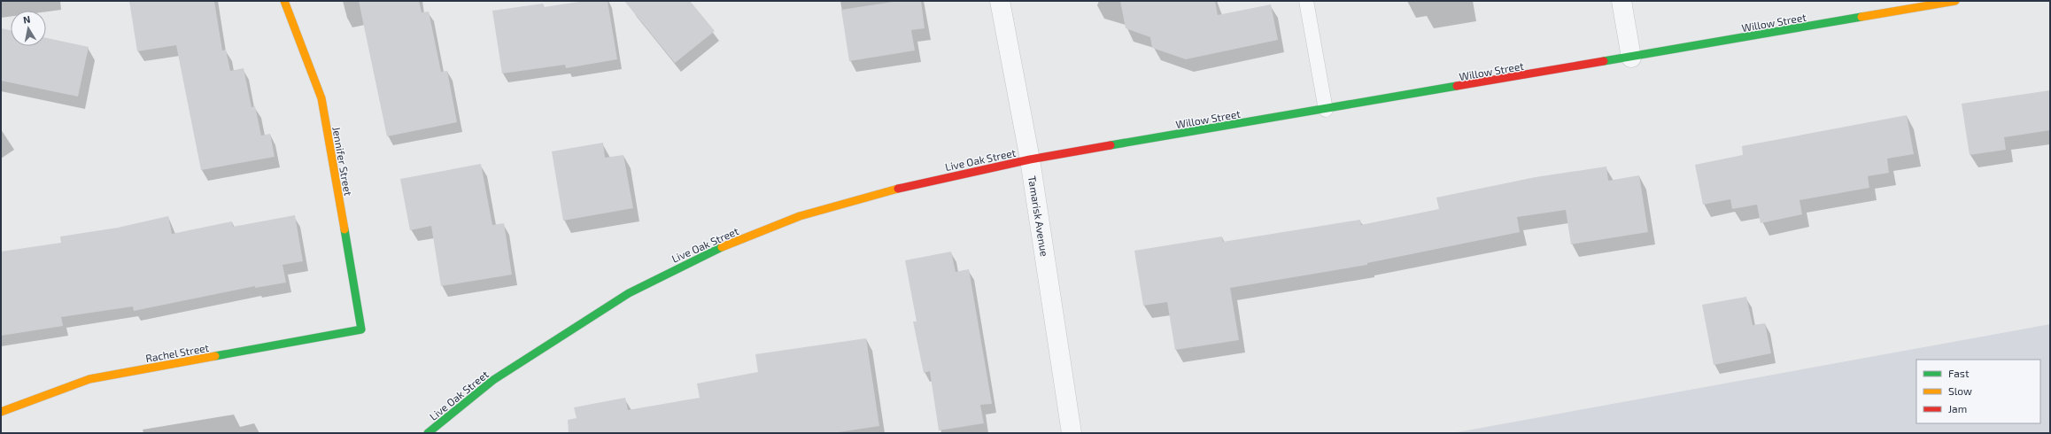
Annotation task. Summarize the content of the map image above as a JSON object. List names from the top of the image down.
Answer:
{
  "streets": {
    "street": [
      "Willow Street",
      "Live Oak Street",
      "Jennifer Street",
      "Tamarisk Avenue",
      "Rachel Street"
    ]
  },
  "crossings": [
    ["Willow Street", "Live Oak Street"],
    ["Willow Street", "Tamarisk Avenue"],
    ["Live Oak Street", "Tamarisk Avenue"],
    ["Jennifer Street", "Rachel Street"]
  ],
  "legend": ["Fast", "Slow", "Jam"],
  "north": "top"
}
